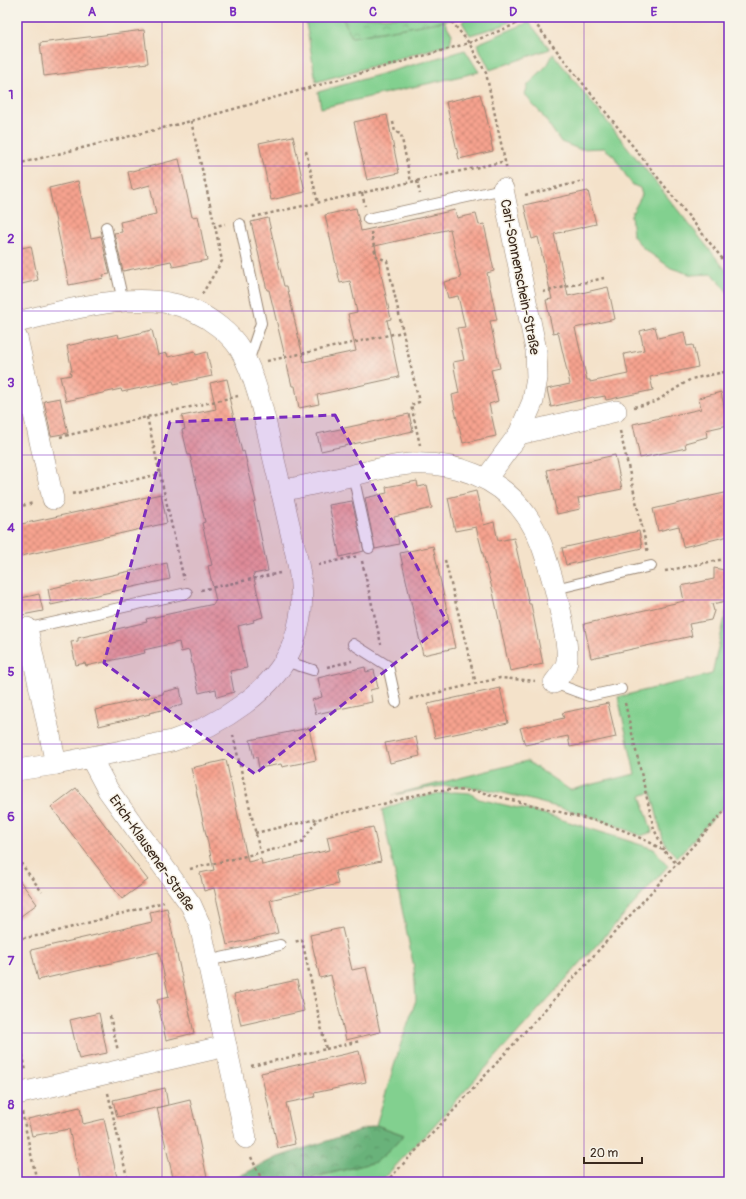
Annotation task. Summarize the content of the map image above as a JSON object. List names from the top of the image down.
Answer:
{
  "streets": {
    "street": ["Carl-Sonnenschein-Straße", "Erich-Klausener-Straße"]
  },
  "scale_bar": "20 m",
  "grid": {
    "columns": [
      "A",
      "B",
      "C",
      "D",
      "E"
    ],
    "rows": [
      "1",
      "2",
      "3",
      "4",
      "5",
      "6",
      "7",
      "8"
    ]
  }
}
